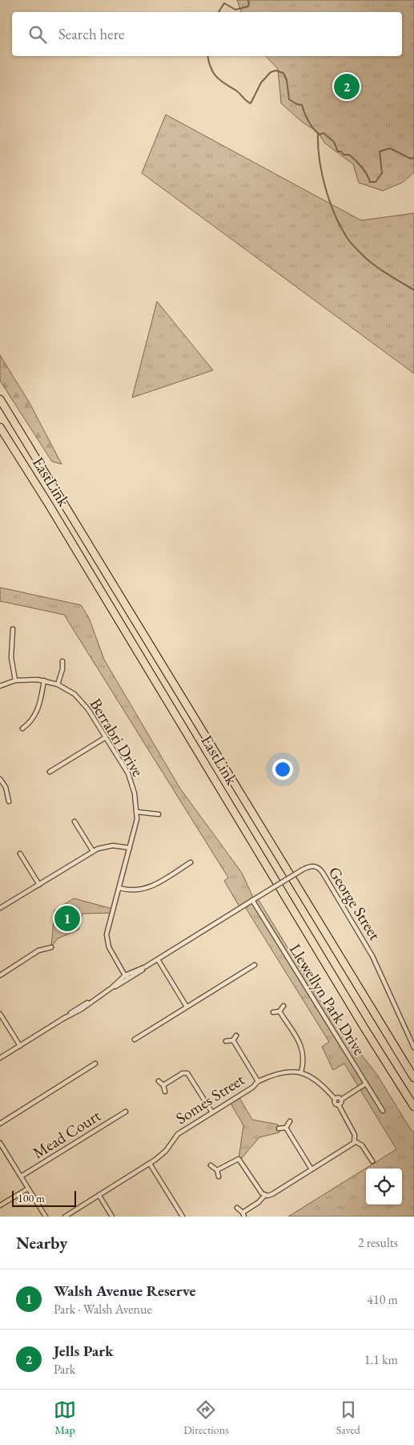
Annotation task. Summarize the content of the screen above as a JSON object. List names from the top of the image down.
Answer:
{
  "streets": {
    "highway": ["EastLink"],
    "street": [
      "Berrabri Drive",
      "George Street",
      "Llewellyn Park Drive",
      "Somes Street",
      "Mead Court"
    ]
  },
  "crossings": [
    ["Berrabri Drive", "George Street"],
    ["George Street", "Llewellyn Park Drive"]
  ],
  "scale_bar": "100 m",
  "page": {
    "search": "Search here",
    "pins": ["2", "1"],
    "scale": "100 m",
    "heading": ["Nearby", "2 results"],
    "list": [
      {
        "mark": "1",
        "name": "Walsh Avenue Reserve",
        "note": "Park · Walsh Avenue",
        "value": "410 m"
      },
      {
        "mark": "2",
        "name": "Jells Park",
        "note": "Park",
        "value": "1.1 km"
      }
    ],
    "nav": ["Map", "Directions", "Saved"]
  }
}
